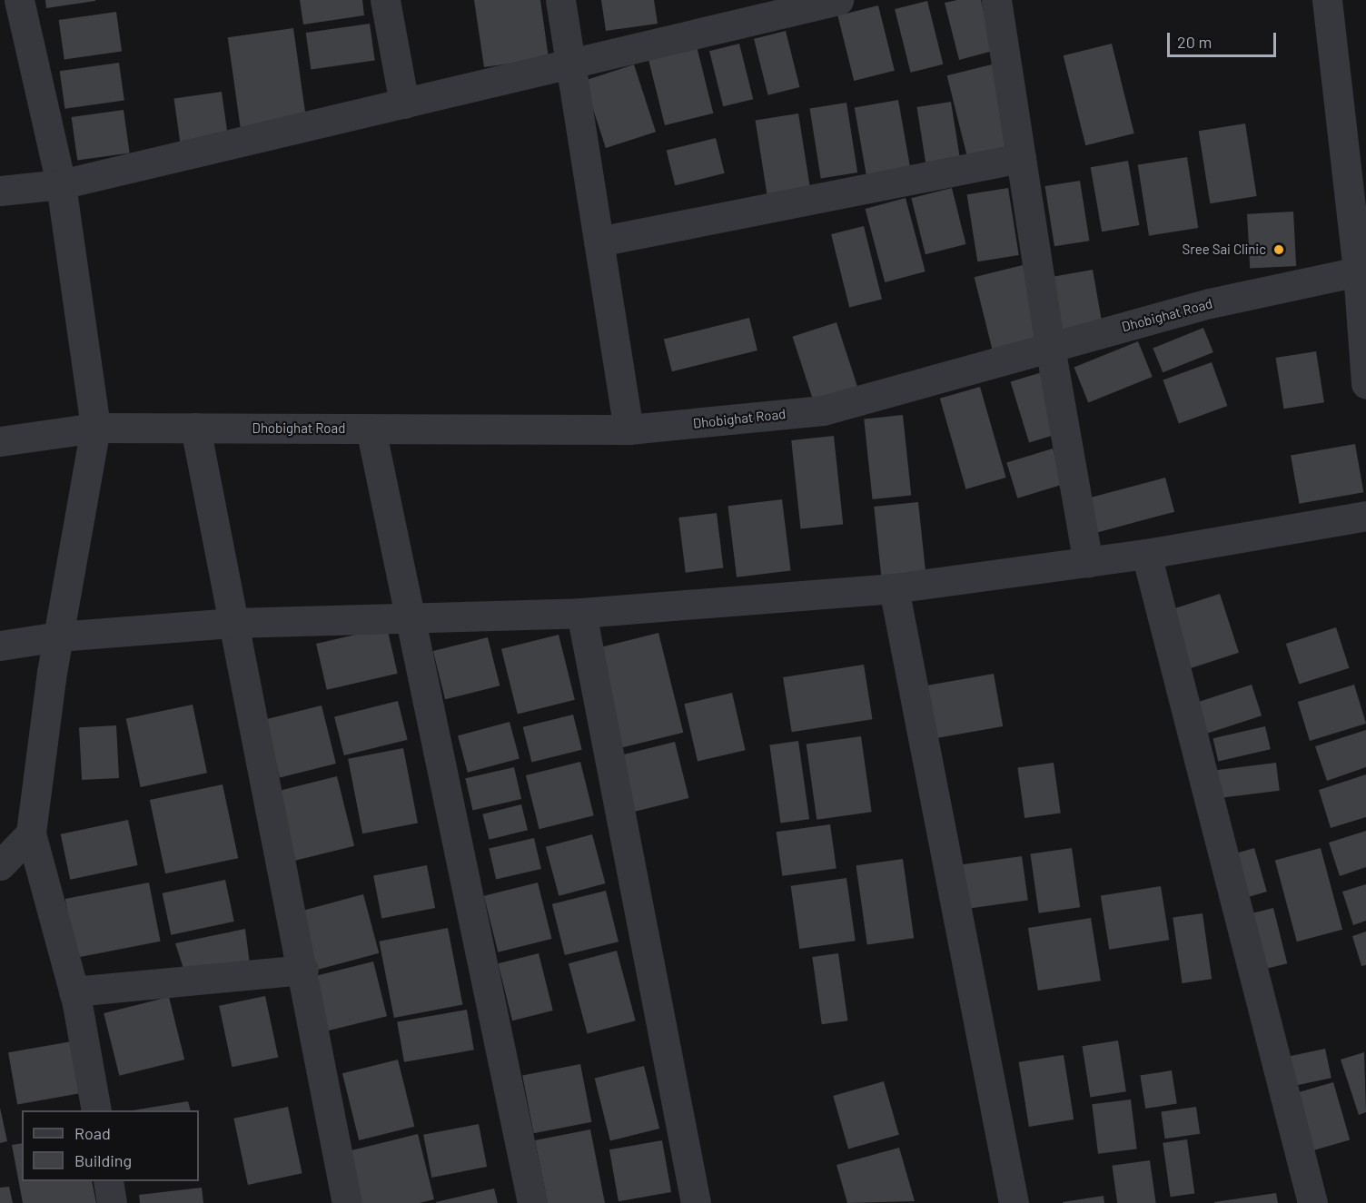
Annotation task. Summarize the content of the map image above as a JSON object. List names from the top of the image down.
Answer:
{
  "streets": {
    "street": ["Dhobighat Road"]
  },
  "places": ["Sree Sai Clinic"],
  "legend": ["Road", "Building"],
  "scale_bar": "20 m"
}
